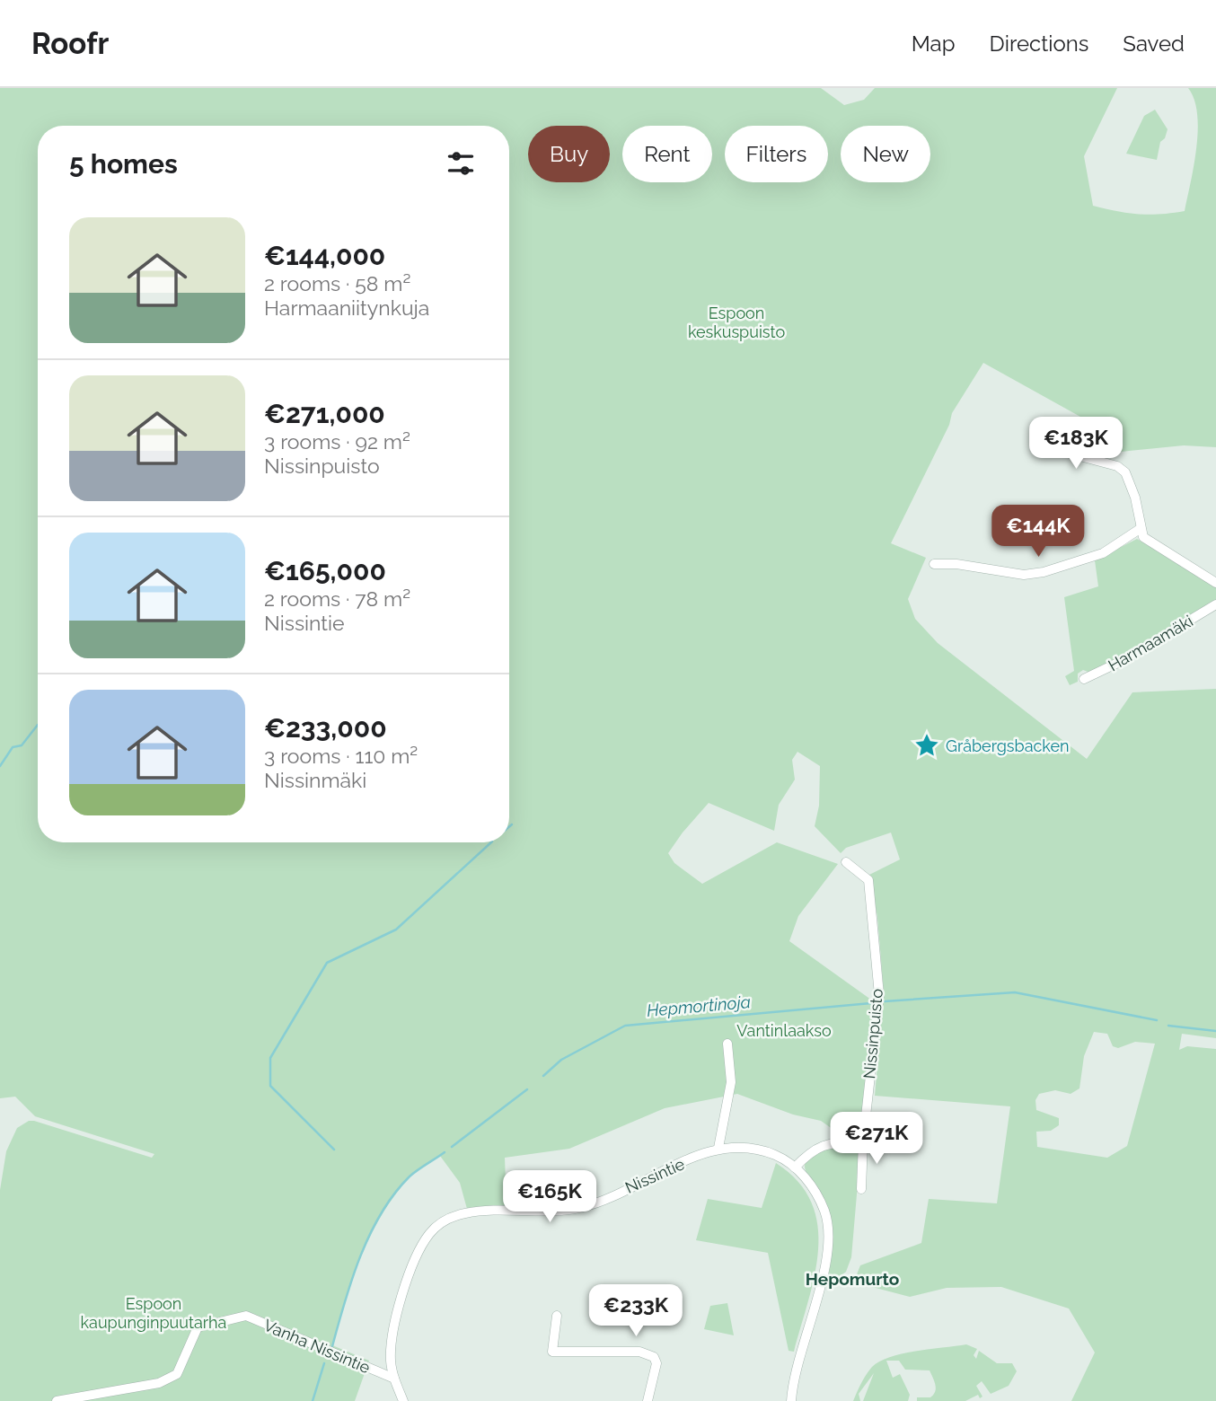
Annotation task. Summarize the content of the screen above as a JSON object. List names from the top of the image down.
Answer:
{
  "streets": {
    "street": [
      "Harmaamäki",
      "Nissinpuisto",
      "Nissintie",
      "Vanha Nissintie"
    ]
  },
  "crossings": [
    ["Nissintie", "Vanha Nissintie"]
  ],
  "districts": ["Hepomurto"],
  "water": ["Hepmortinoja"],
  "parks": ["Espoon keskuspuisto", "Vantinlaakso", "Espoon kaupunginpuutarha"],
  "places": {
    "place": ["Gråbergsbacken"]
  },
  "page": {
    "header": "Roofr",
    "nav": ["Map", "Directions", "Saved"],
    "chip": [
      "Buy",
      "Rent",
      "Filters",
      "New"
    ],
    "heading": "5 homes",
    "list": [
      {
        "name": "€144,000",
        "note": "2 rooms · 58 m² · Harmaaniitynkuja"
      },
      {
        "name": "€271,000",
        "note": "3 rooms · 92 m² · Nissinpuisto"
      },
      {
        "name": "€165,000",
        "note": "2 rooms · 78 m² · Nissintie"
      },
      {
        "name": "€233,000",
        "note": "3 rooms · 110 m² · Nissinmäki"
      }
    ],
    "price": [
      "€183K",
      "€144K",
      "€271K",
      "€165K",
      "€233K"
    ]
  }
}
